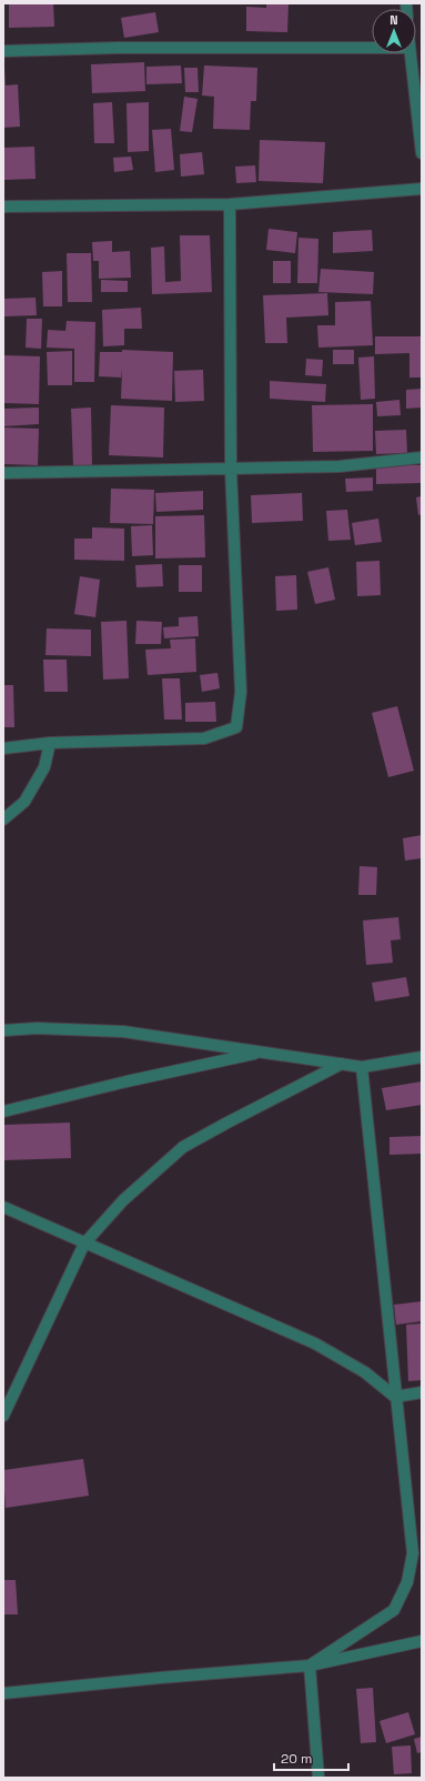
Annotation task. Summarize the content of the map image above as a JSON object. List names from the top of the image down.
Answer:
{
  "scale_bar": "20 m",
  "north": "top"
}
